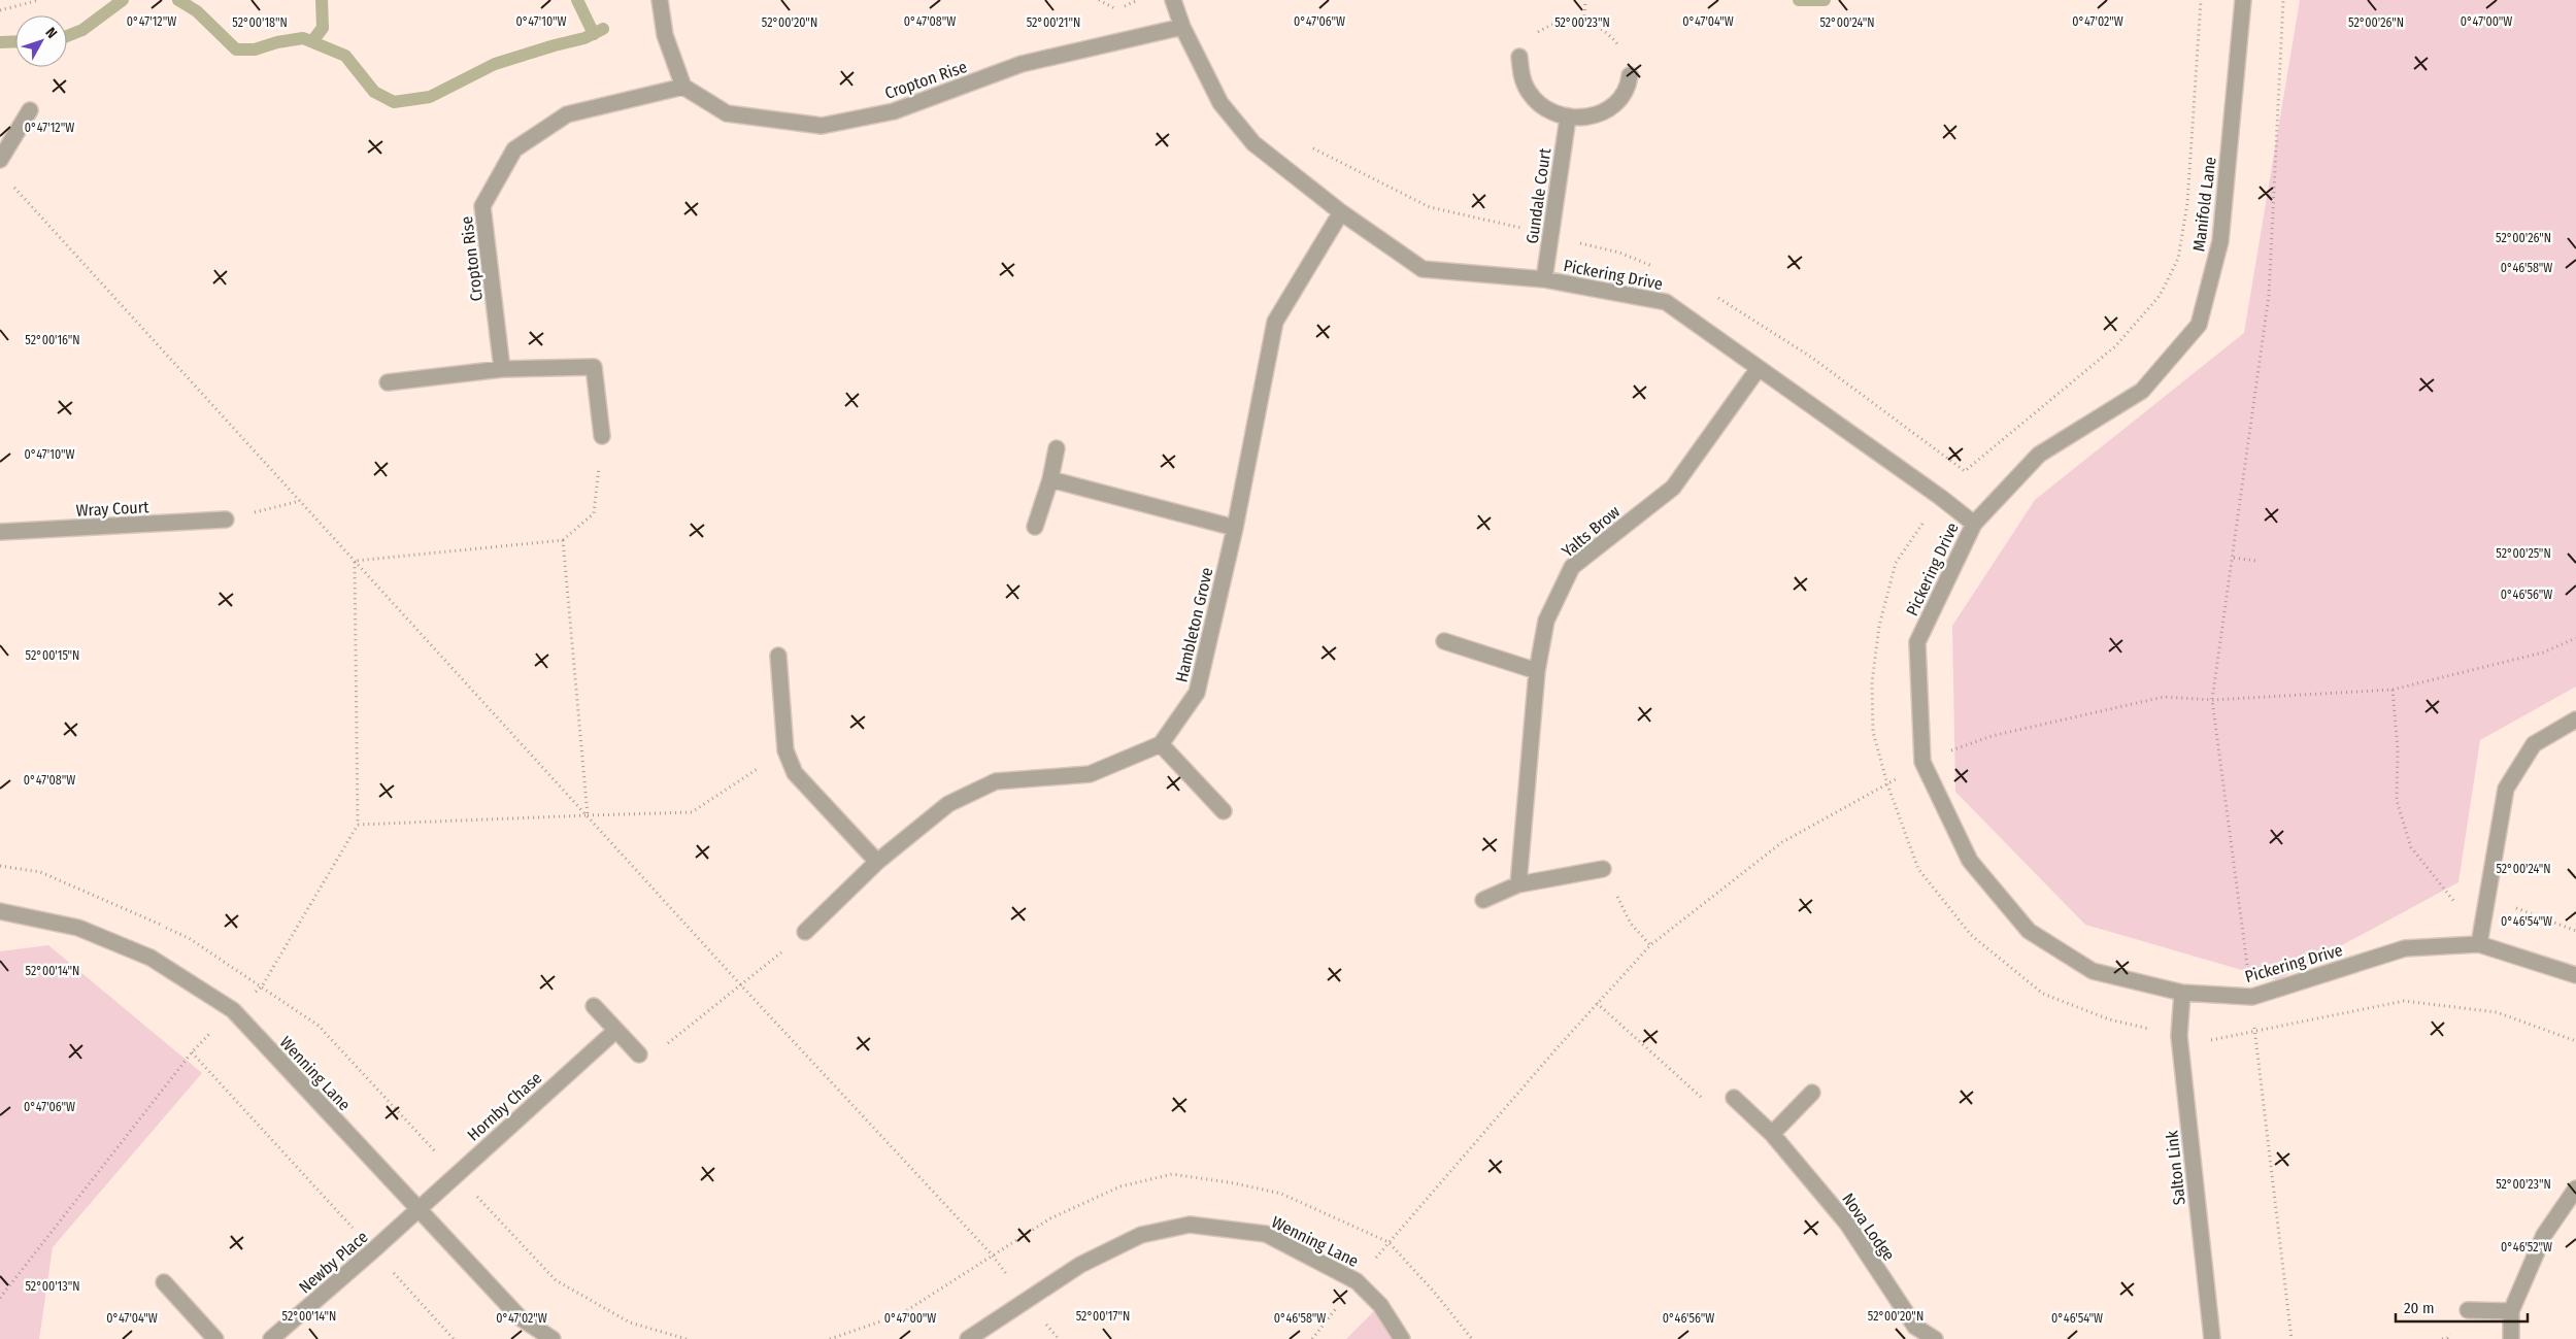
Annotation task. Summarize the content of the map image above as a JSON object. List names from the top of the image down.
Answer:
{
  "streets": {
    "street": [
      "Cropton Rise",
      "Gundale Court",
      "Manifold Lane",
      "Pickering Drive",
      "Wray Court",
      "Yalts Brow",
      "Hambleton Grove",
      "Wenning Lane",
      "Hornby Chase",
      "Salton Link",
      "Nova Lodge",
      "Newby Place"
    ]
  },
  "crossings": [
    ["Cropton Rise", "Pickering Drive"],
    ["Gundale Court", "Pickering Drive"],
    ["Manifold Lane", "Pickering Drive"],
    ["Pickering Drive", "Yalts Brow"],
    ["Pickering Drive", "Hambleton Grove"],
    ["Pickering Drive", "Salton Link"],
    ["Wenning Lane", "Hornby Chase"],
    ["Wenning Lane", "Newby Place"],
    ["Hornby Chase", "Newby Place"]
  ],
  "scale_bar": "20 m",
  "north": "top right",
  "coordinates": [
    "0°47'12\"W",
    "0°47'10\"W",
    "0°47'08\"W",
    "0°47'06\"W",
    "0°47'04\"W",
    "0°47'02\"W",
    "0°47'00\"W",
    "52°00'18\"N",
    "52°00'20\"N",
    "52°00'21\"N",
    "52°00'23\"N",
    "52°00'24\"N",
    "52°00'26\"N",
    "0°46'58\"W",
    "52°00'16\"N",
    "52°00'25\"N",
    "0°46'56\"W",
    "52°00'15\"N",
    "0°46'54\"W",
    "52°00'14\"N",
    "0°46'52\"W",
    "52°00'13\"N",
    "52°00'17\"N"
  ]
}
